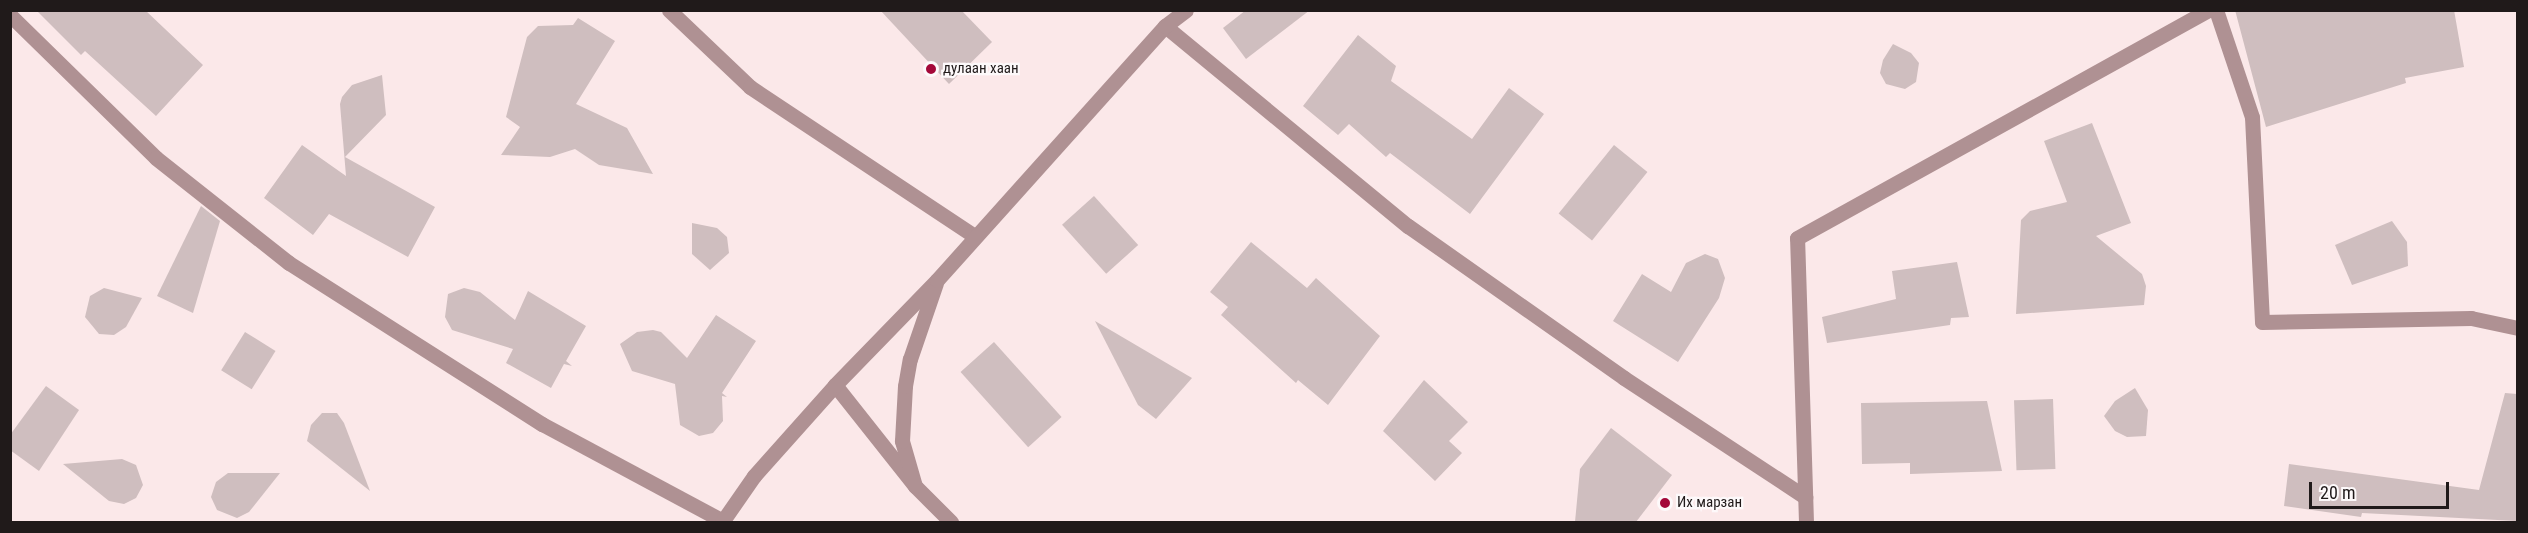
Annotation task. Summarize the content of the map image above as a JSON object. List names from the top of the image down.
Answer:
{
  "places": ["дулаан хаан", "Их марзан"],
  "scale_bar": "20 m"
}
